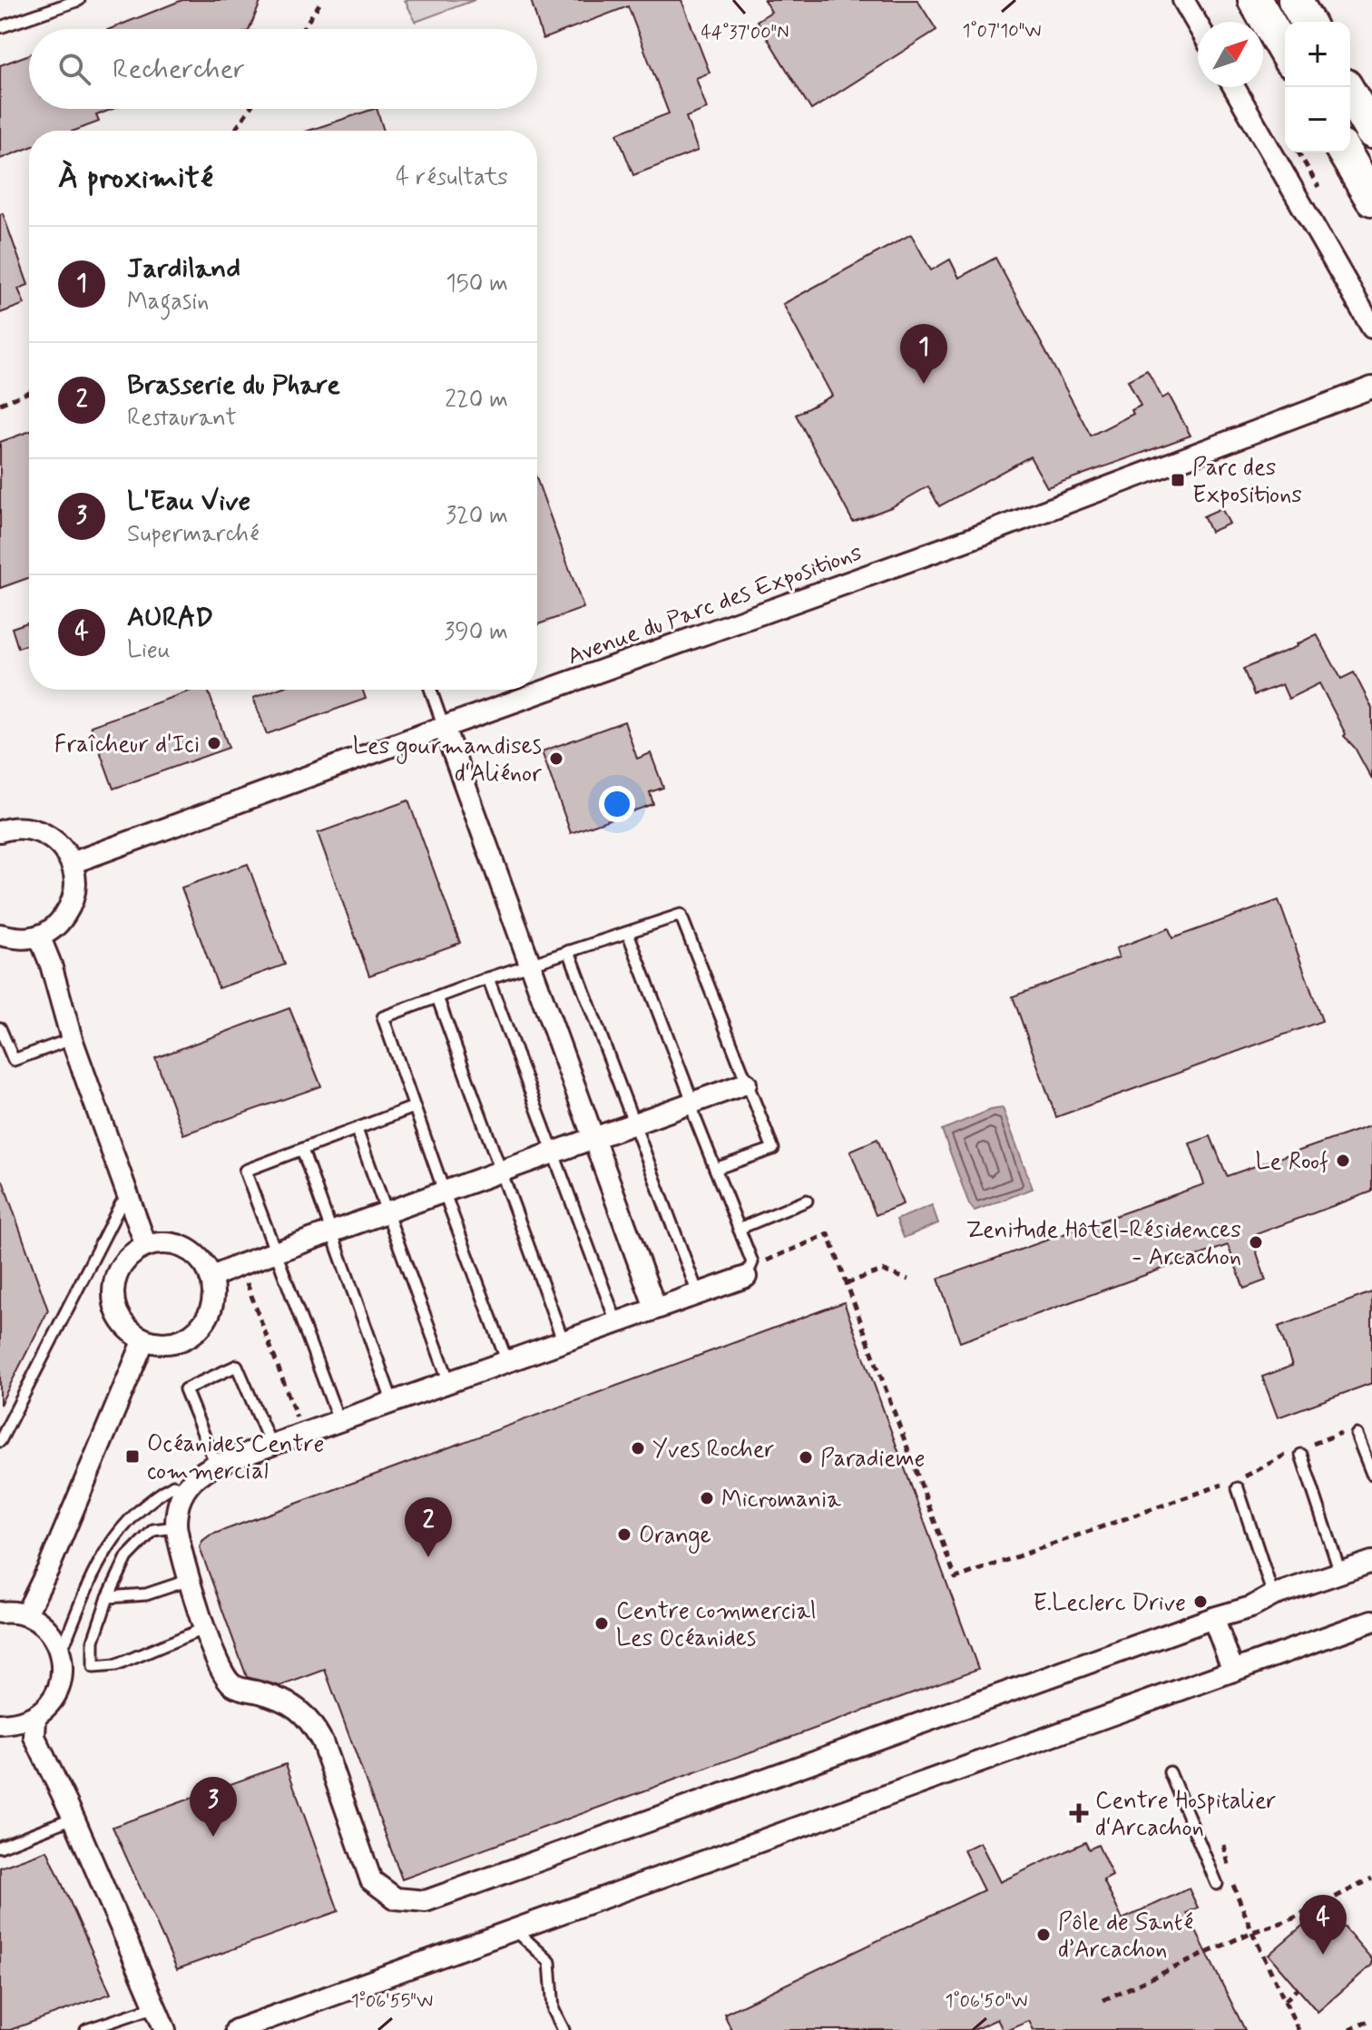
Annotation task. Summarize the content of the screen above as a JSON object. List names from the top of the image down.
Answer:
{
  "streets": {
    "street": ["Avenue du Parc des Expositions"]
  },
  "places": {
    "transit": ["Parc des Expositions", "Océanides Centre commercial"],
    "other": [
      "Fraîcheur d'Ici",
      "Les gourmandises d‘Aliénor",
      "Le Roof",
      "Zenitude Hôtel-Résidences - Arcachon",
      "Yves Rocher",
      "Paradieme",
      "Micromania",
      "Orange",
      "E.Leclerc Drive",
      "Centre commercial Les Océanides",
      "Pôle de Santé d’Arcachon"
    ],
    "health": ["Centre Hospitalier d‘Arcachon"]
  },
  "north": "top right",
  "page": {
    "map_buttons": ["+", "−"],
    "search": "Rechercher",
    "heading": ["À proximité", "4 résultats"],
    "list": [
      {
        "mark": "1",
        "name": "Jardiland",
        "note": "Magasin",
        "value": "150 m"
      },
      {
        "mark": "2",
        "name": "Brasserie du Phare",
        "note": "Restaurant",
        "value": "220 m"
      },
      {
        "mark": "3",
        "name": "L'Eau Vive",
        "note": "Supermarché",
        "value": "320 m"
      },
      {
        "mark": "4",
        "name": "AURAD",
        "note": "Lieu",
        "value": "390 m"
      }
    ],
    "pins": [
      "1",
      "2",
      "3",
      "4"
    ]
  },
  "coordinates": [
    "1°07'10\"W",
    "44°37'00\"N",
    "1°06'55\"W",
    "1°06'50\"W"
  ]
}
